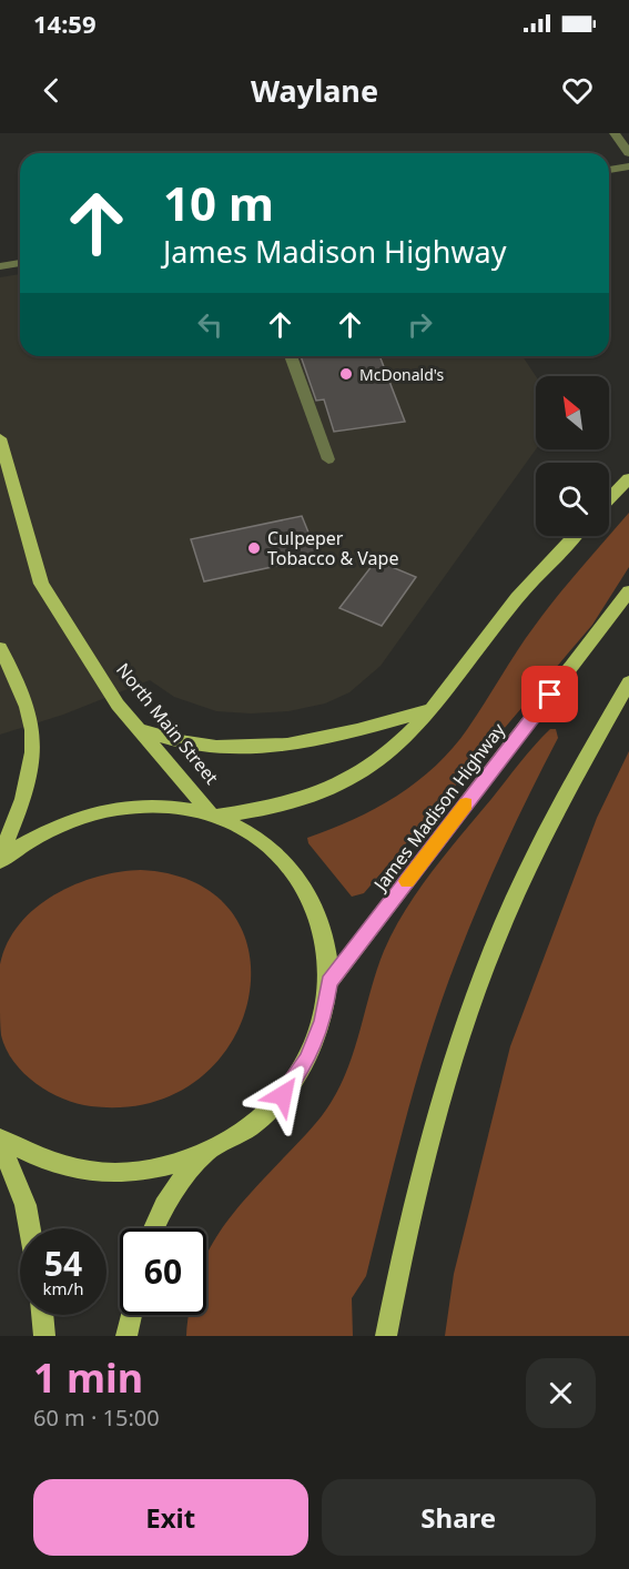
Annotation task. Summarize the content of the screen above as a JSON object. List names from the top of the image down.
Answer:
{
  "streets": {
    "main road": ["North Main Street", "James Madison Highway"]
  },
  "crossings": [
    ["North Main Street", "James Madison Highway"]
  ],
  "places": ["McDonald's", "Culpeper Tobacco & Vape"],
  "north": "top left",
  "page": {
    "status": "14:59",
    "header": "Waylane",
    "turn": ["10 m", "James Madison Highway"],
    "speed": "54 km/h",
    "limit": "60",
    "heading": ["1 min", "60 m · 15:00"],
    "buttons": ["Exit", "Share"]
  }
}
